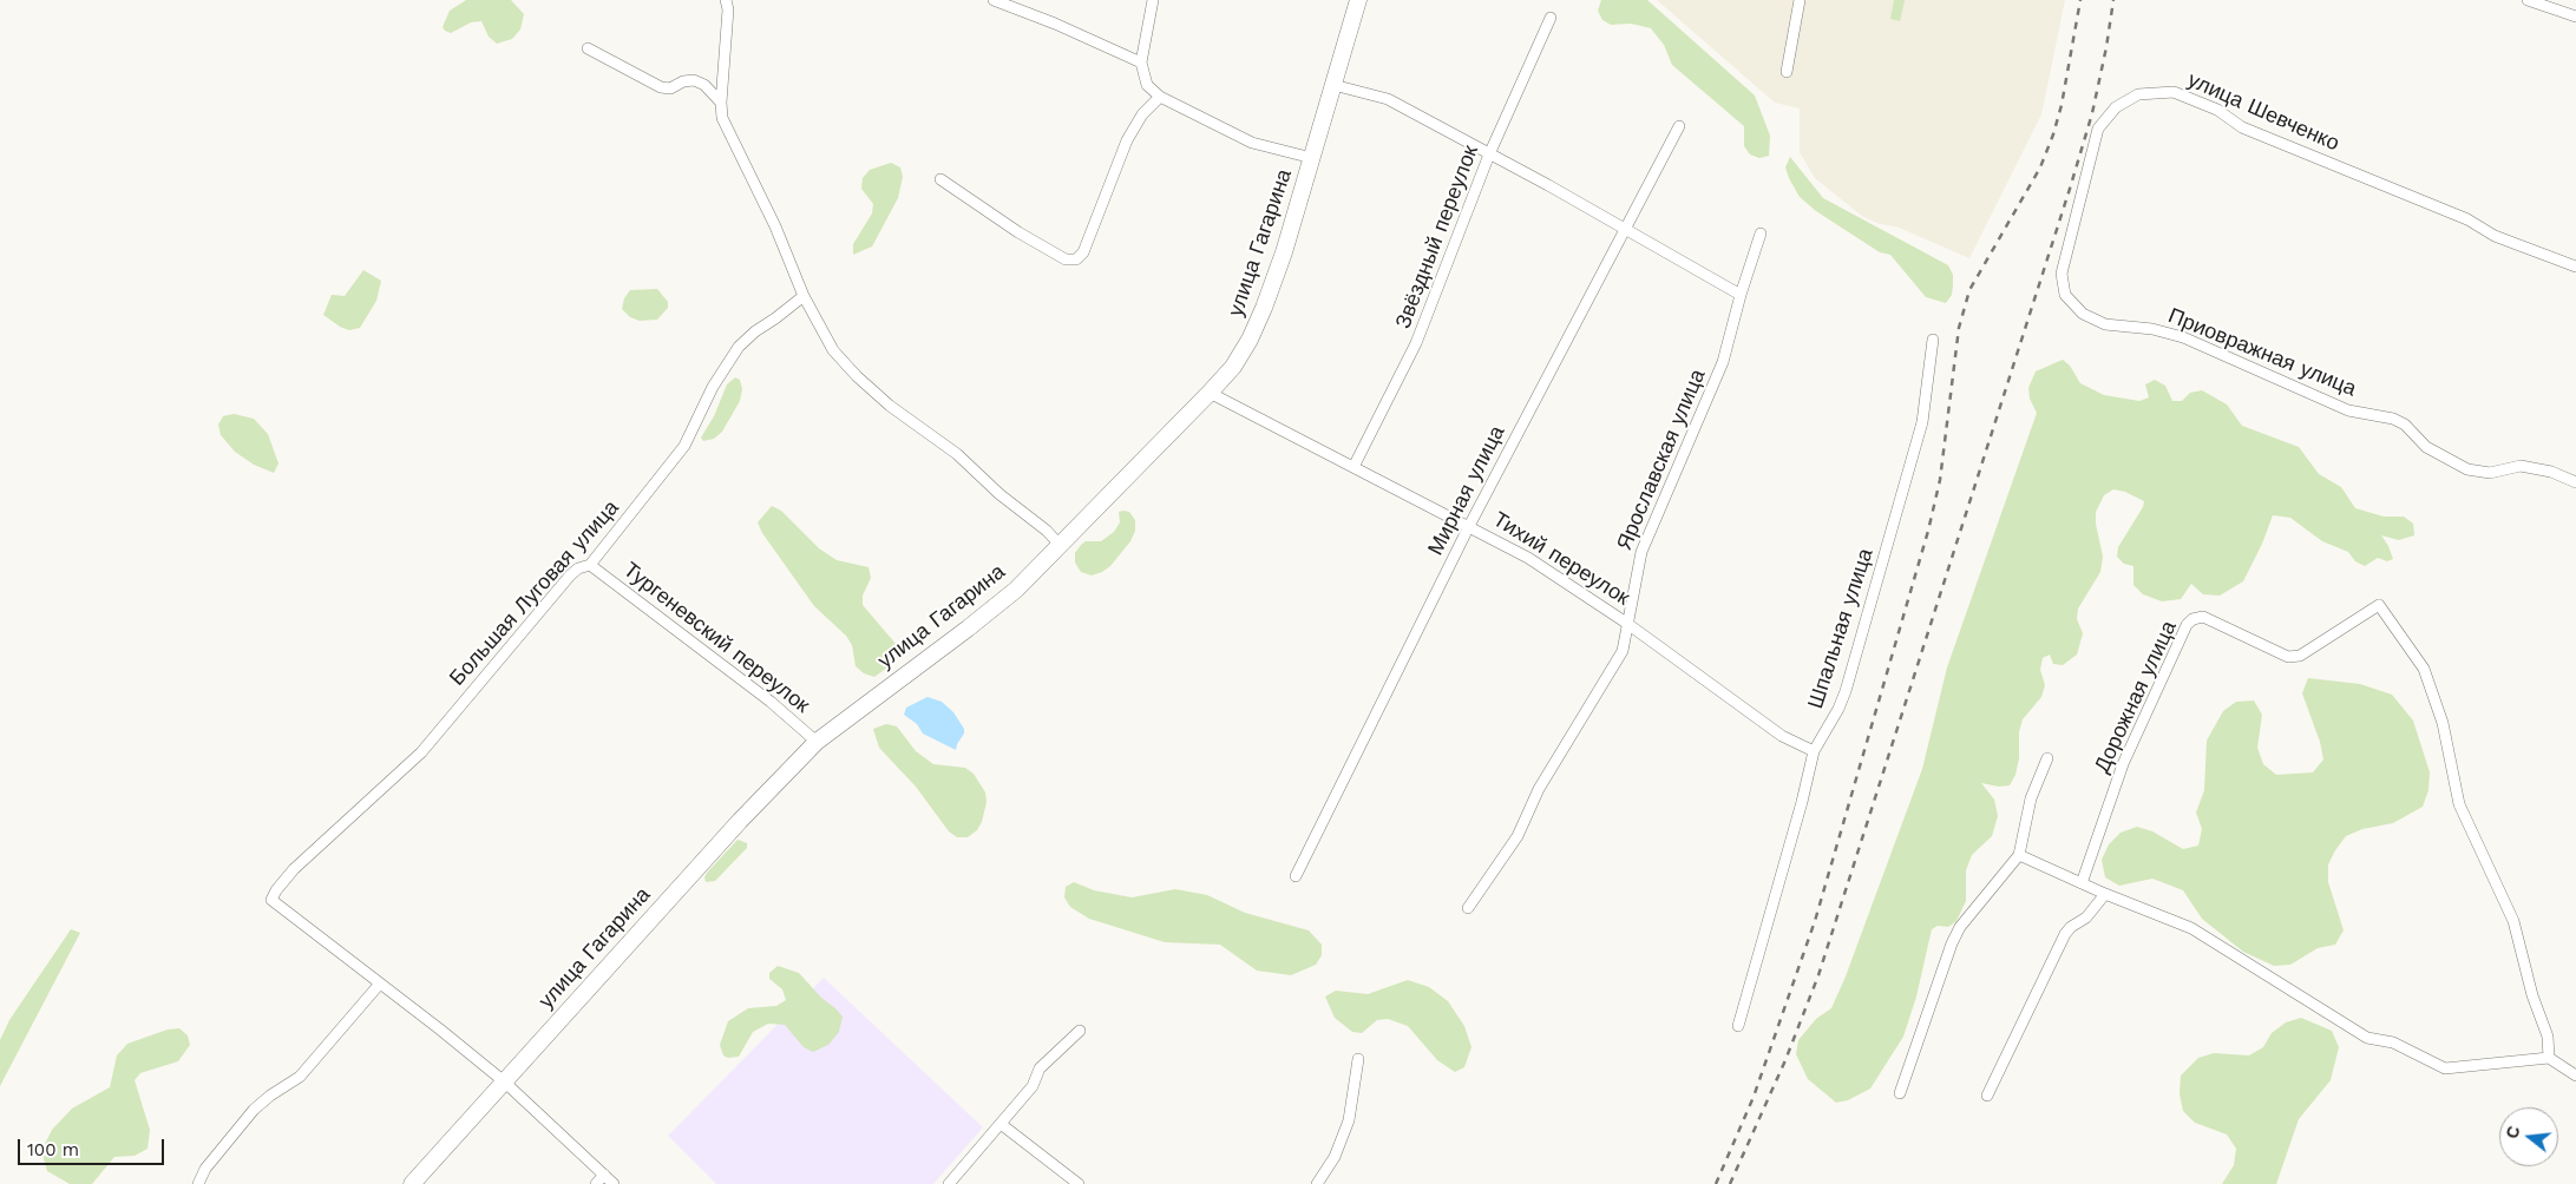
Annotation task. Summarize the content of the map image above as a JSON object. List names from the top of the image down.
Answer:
{
  "streets": {
    "main road": ["улица Гагарина"],
    "street": [
      "улица Шевченко",
      "Звёздный переулок",
      "Приовражная улица",
      "Ярославская улица",
      "Мирная улица",
      "Тихий переулок",
      "Большая Луговая улица",
      "Шпальная улица",
      "Тургеневский переулок",
      "Дорожная улица"
    ]
  },
  "crossings": [
    ["улица Шевченко", "Приовражная улица"],
    ["Звёздный переулок", "Тихий переулок"],
    ["улица Гагарина", "Тихий переулок"],
    ["улица Гагарина", "Тургеневский переулок"],
    ["Ярославская улица", "Тихий переулок"],
    ["Мирная улица", "Тихий переулок"],
    ["Тихий переулок", "Шпальная улица"],
    ["Большая Луговая улица", "Тургеневский переулок"]
  ],
  "scale_bar": "100 m",
  "north": "left"
}
